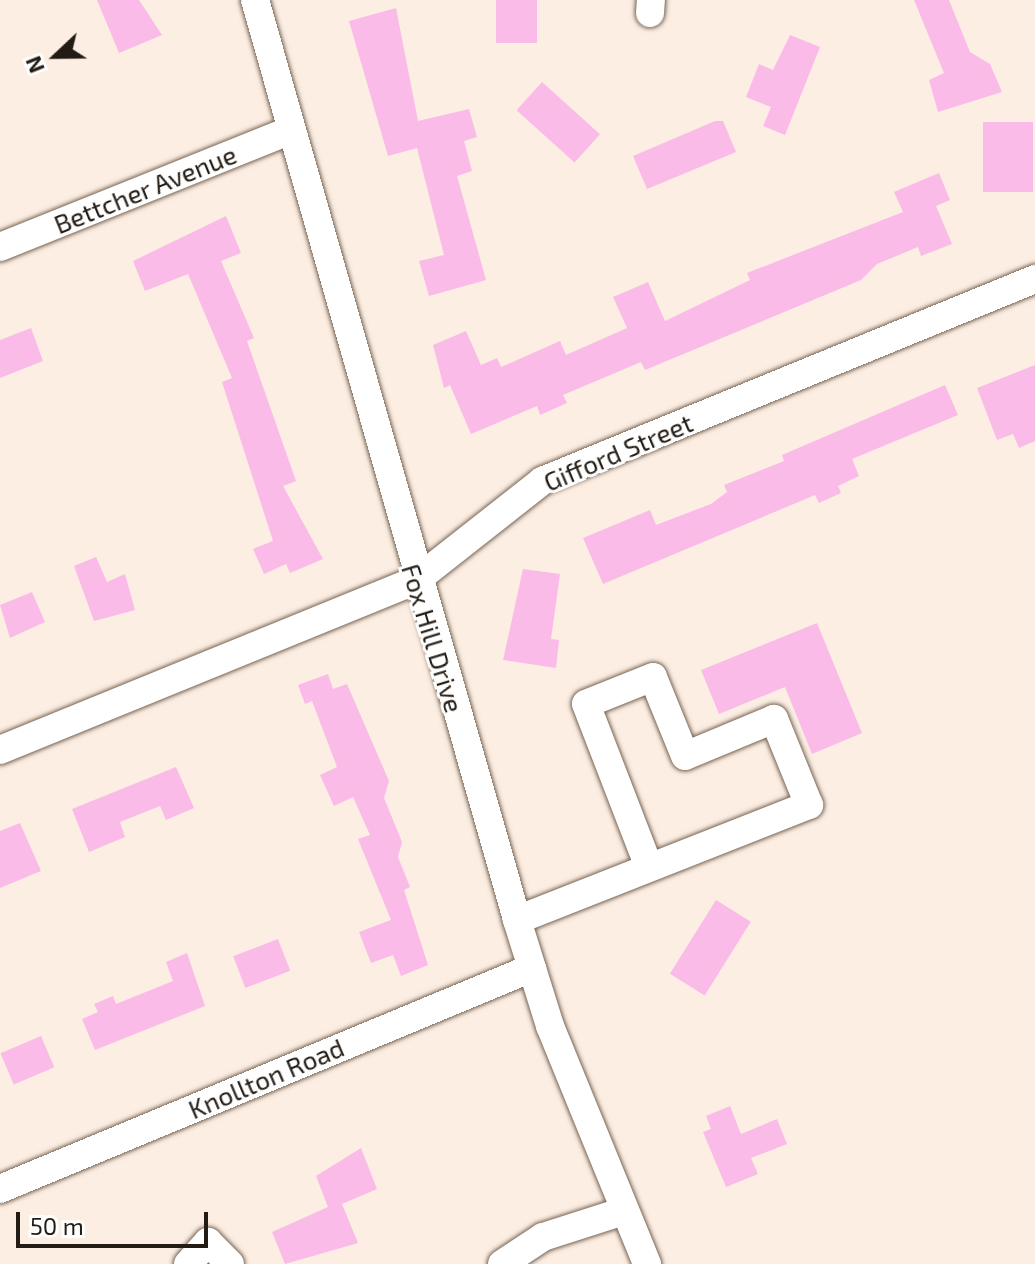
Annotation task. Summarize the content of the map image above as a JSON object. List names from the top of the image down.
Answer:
{
  "streets": {
    "street": [
      "Bettcher Avenue",
      "Gifford Street",
      "Fox Hill Drive",
      "Knollton Road"
    ]
  },
  "crossings": [
    ["Bettcher Avenue", "Fox Hill Drive"],
    ["Gifford Street", "Fox Hill Drive"],
    ["Fox Hill Drive", "Knollton Road"]
  ],
  "scale_bar": "50 m",
  "north": "left"
}
